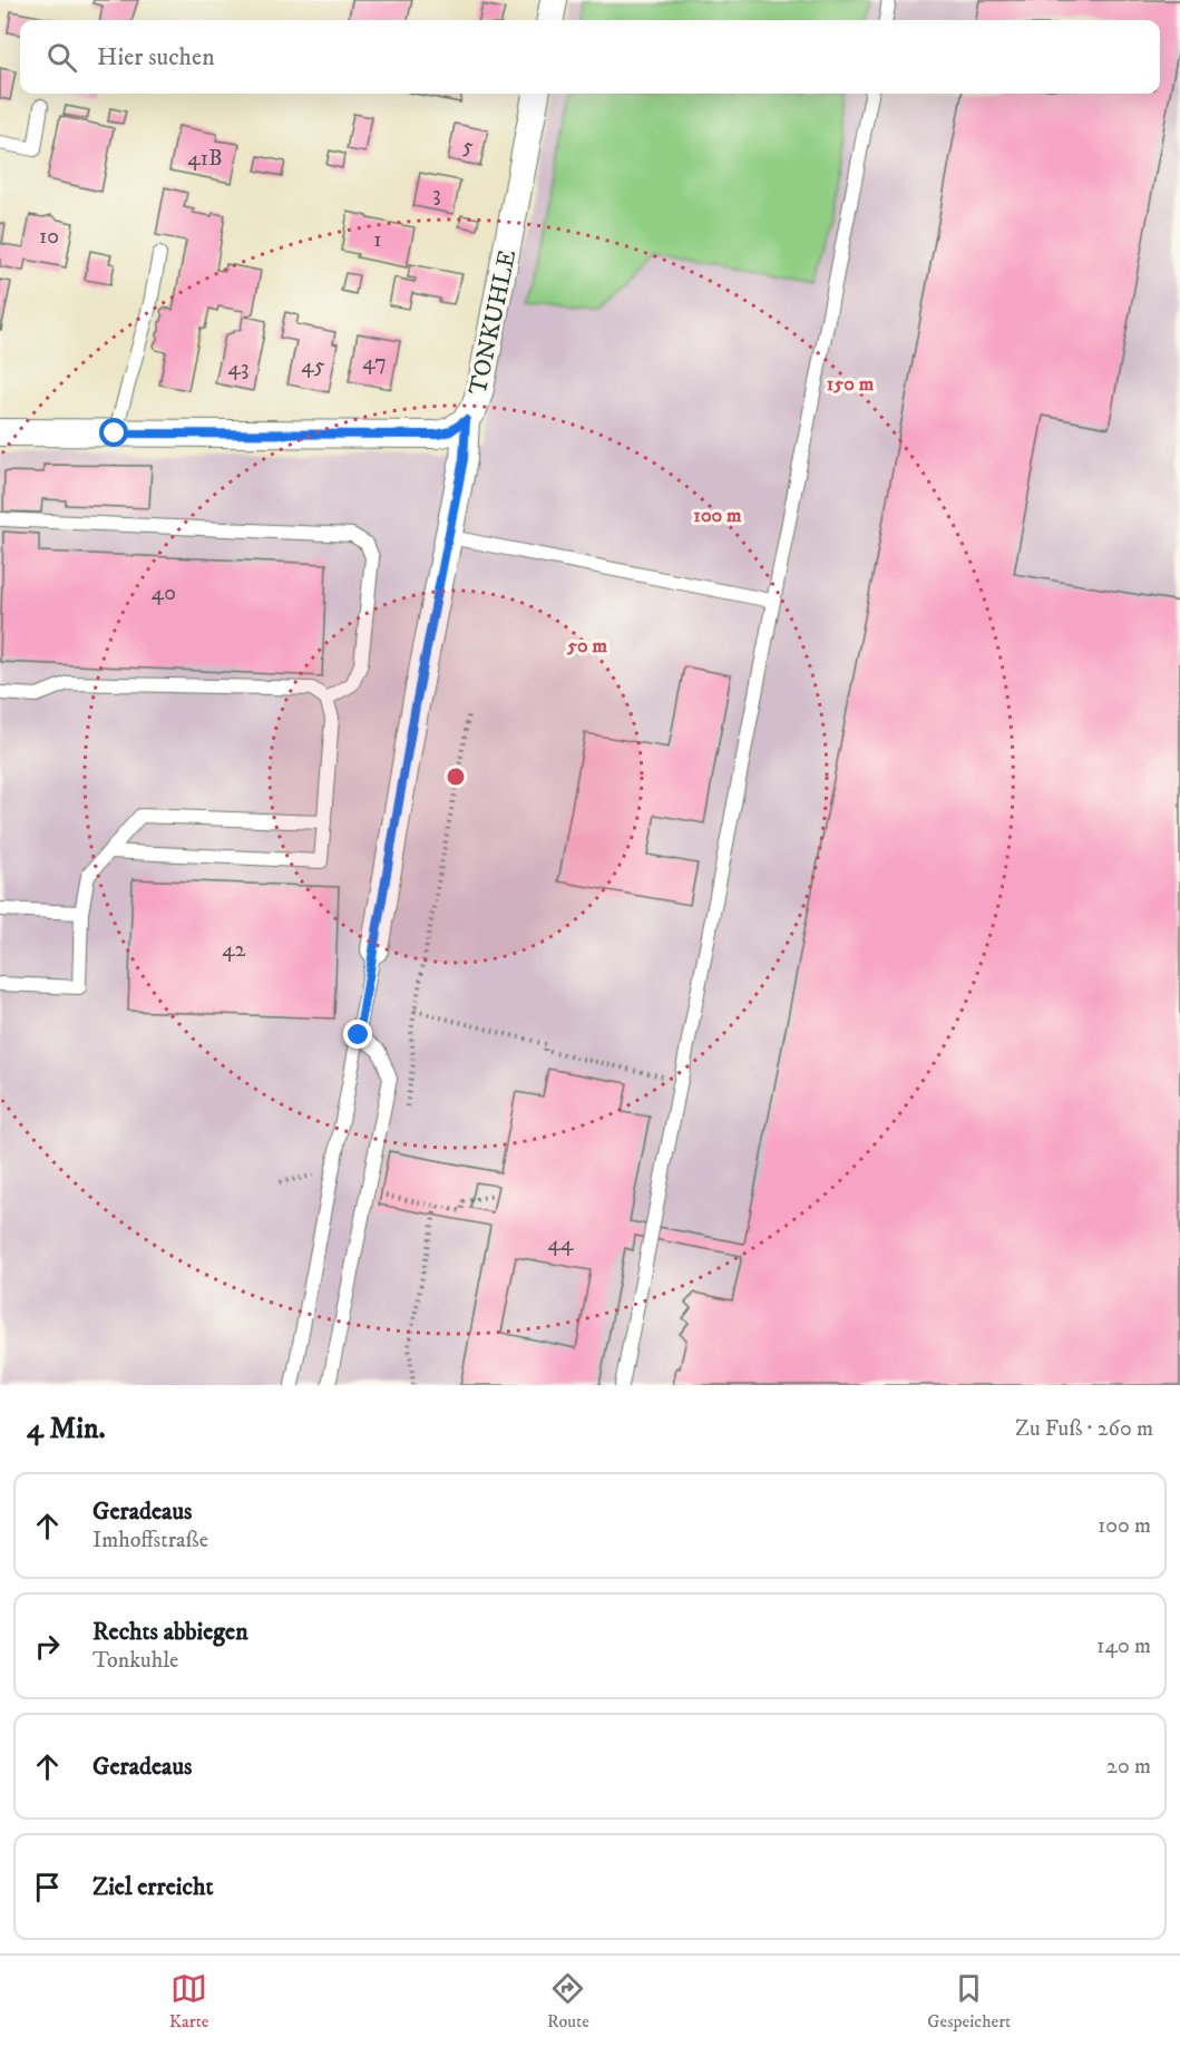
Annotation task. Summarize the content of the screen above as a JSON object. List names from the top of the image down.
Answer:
{
  "streets": {
    "street": ["TONKUHLE"]
  },
  "house_numbers": [
    "5",
    "41B",
    "3",
    "10",
    "1",
    "47",
    "45",
    "43",
    "40",
    "42",
    "44"
  ],
  "page": {
    "search": "Hier suchen",
    "heading": ["4 Min.", "Zu Fuß · 260 m"],
    "list": [
      ["Geradeaus", "Imhoffstraße", "100 m"],
      ["Rechts abbiegen", "Tonkuhle", "140 m"],
      ["Geradeaus", "20 m"],
      "Ziel erreicht"
    ],
    "nav": ["Karte", "Route", "Gespeichert"]
  },
  "rings": ["150 m", "100 m", "50 m"]
}
